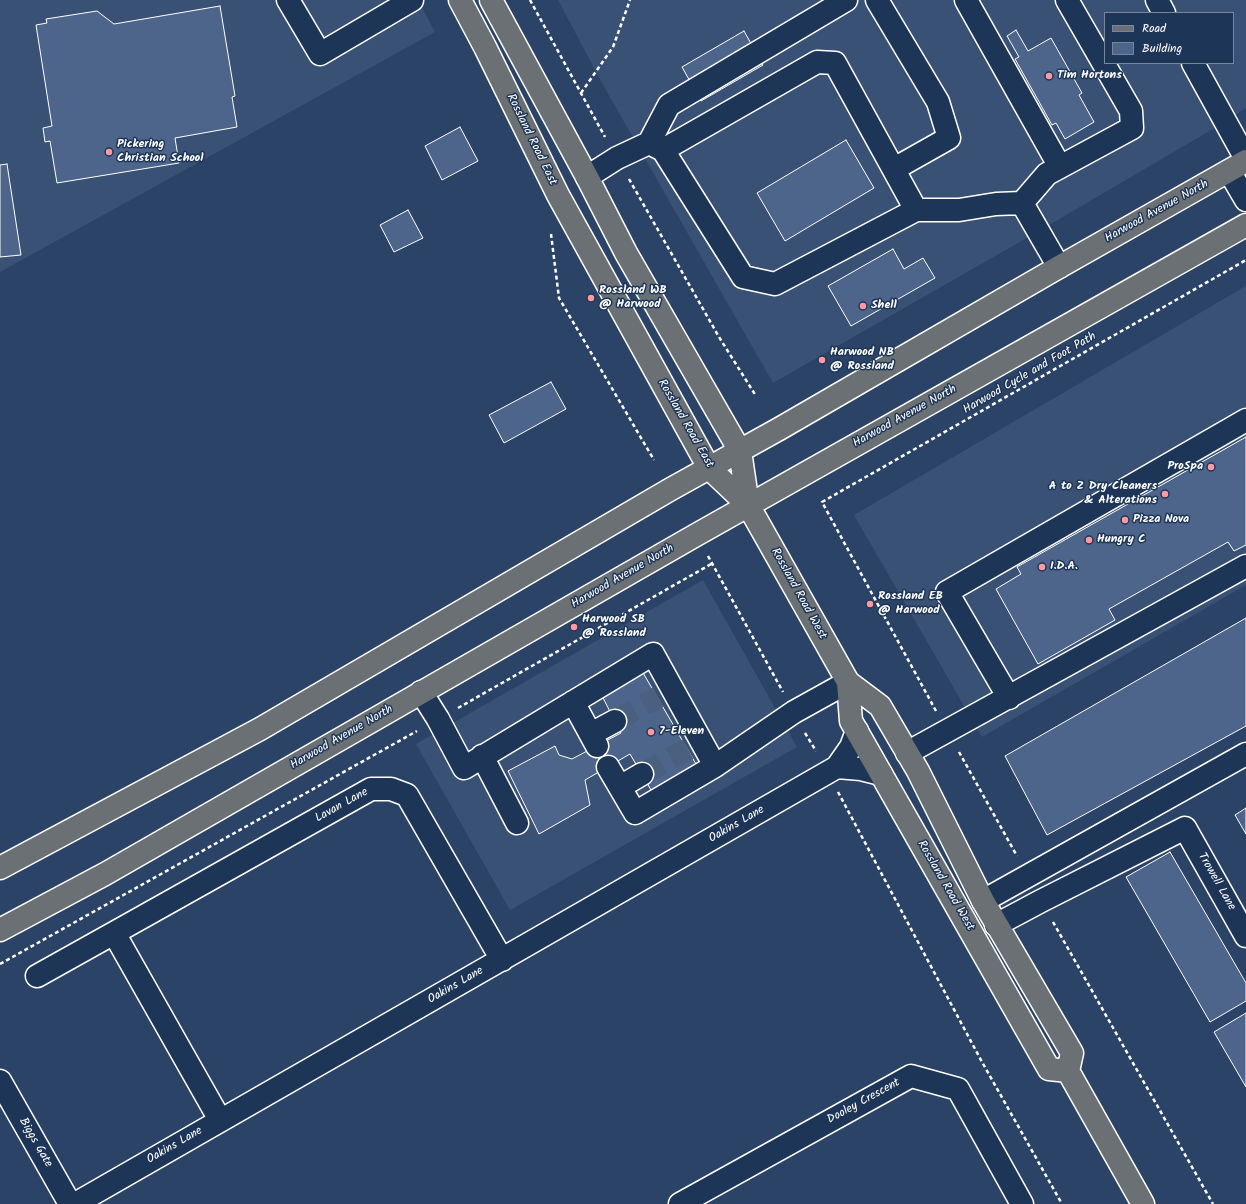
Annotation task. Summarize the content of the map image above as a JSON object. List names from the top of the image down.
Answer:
{
  "streets": {
    "main road": ["Rossland Road East", "Harwood Avenue North", "Rossland Road West"],
    "street": [
      "Lavan Lane",
      "Oakins Lane",
      "Trowell Lane",
      "Dooley Crescent",
      "Biggs Gate"
    ],
    "path": ["Harwood Cycle and Foot Path"]
  },
  "crossings": [
    ["Rossland Road East", "Harwood Avenue North"],
    ["Rossland Road East", "Rossland Road West"],
    ["Harwood Avenue North", "Rossland Road West"],
    ["Rossland Road West", "Oakins Lane"],
    ["Rossland Road West", "Trowell Lane"],
    ["Lavan Lane", "Oakins Lane"]
  ],
  "places": [
    "Tim Hortons",
    "Pickering Christian School",
    "Rossland WB @ Harwood",
    "Shell",
    "Harwood NB @ Rossland",
    "ProSpa",
    "A to Z Dry Cleaners & Alterations",
    "Pizza Nova",
    "Hungry C",
    "I.D.A.",
    "Rossland EB @ Harwood",
    "Harwood SB @ Rossland",
    "7-Eleven"
  ],
  "legend": ["Road", "Building"]
}
